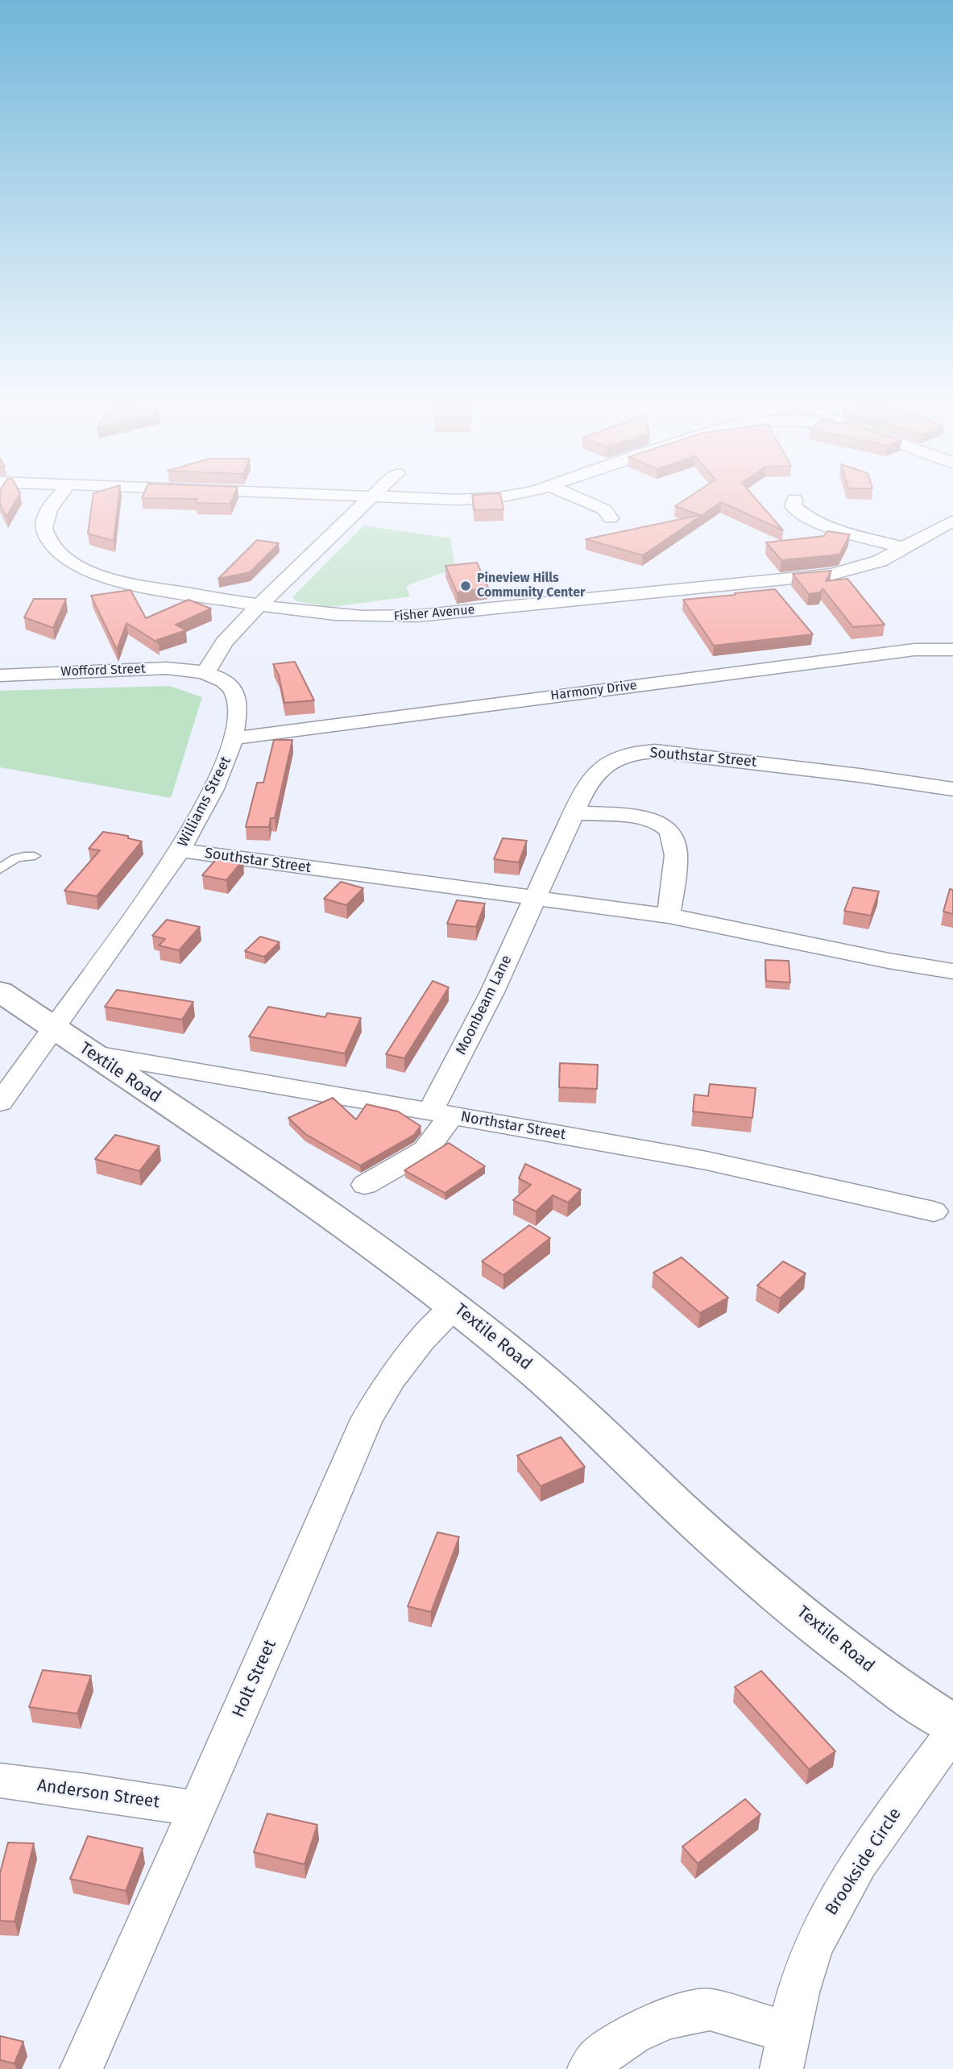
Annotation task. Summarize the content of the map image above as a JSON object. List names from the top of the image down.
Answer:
{
  "streets": {
    "street": [
      "Fisher Avenue",
      "Wofford Street",
      "Harmony Drive",
      "Southstar Street",
      "Williams Street",
      "Moonbeam Lane",
      "Textile Road",
      "Northstar Street",
      "Holt Street",
      "Anderson Street",
      "Brookside Circle"
    ]
  },
  "crossings": [
    ["Wofford Street", "Williams Street"],
    ["Harmony Drive", "Williams Street"],
    ["Southstar Street", "Williams Street"],
    ["Southstar Street", "Moonbeam Lane"],
    ["Williams Street", "Textile Road"],
    ["Moonbeam Lane", "Northstar Street"],
    ["Textile Road", "Northstar Street"],
    ["Textile Road", "Holt Street"],
    ["Holt Street", "Anderson Street"]
  ],
  "places": ["Pineview Hills Community Center"]
}
